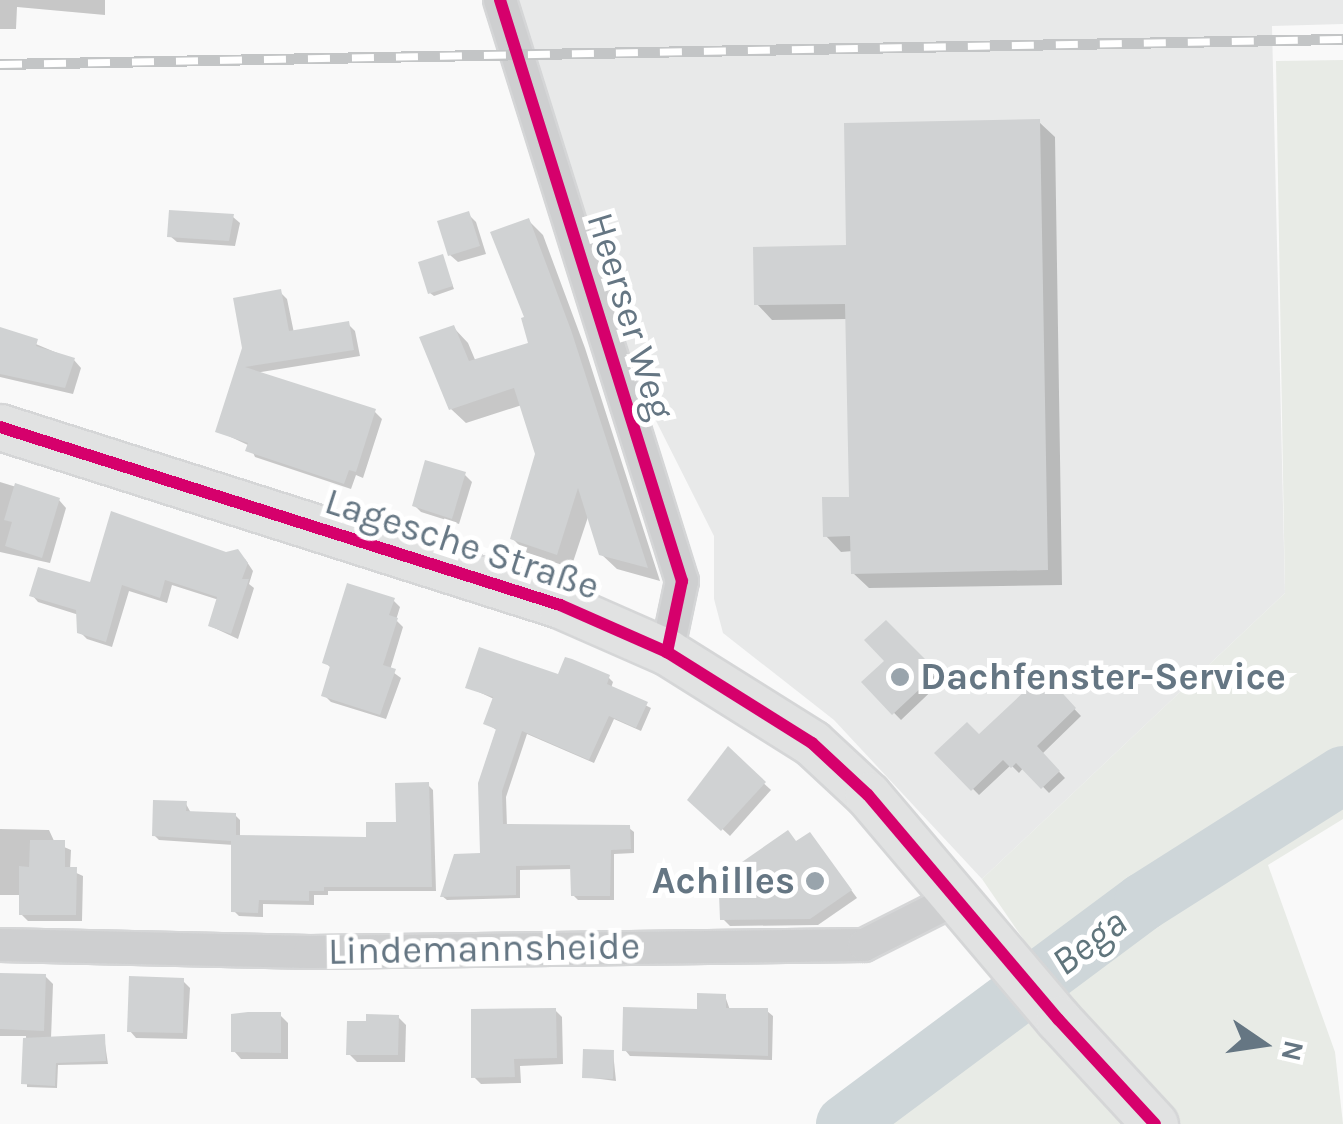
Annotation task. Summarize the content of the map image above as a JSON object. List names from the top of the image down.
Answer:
{
  "streets": {
    "street": ["Heerser Weg", "Lagesche Straße", "Lindemannsheide"]
  },
  "crossings": [
    ["Heerser Weg", "Lagesche Straße"],
    ["Lagesche Straße", "Lindemannsheide"]
  ],
  "water": ["Bega"],
  "places": ["Dachfenster-Service", "Achilles"],
  "north": "right"
}
